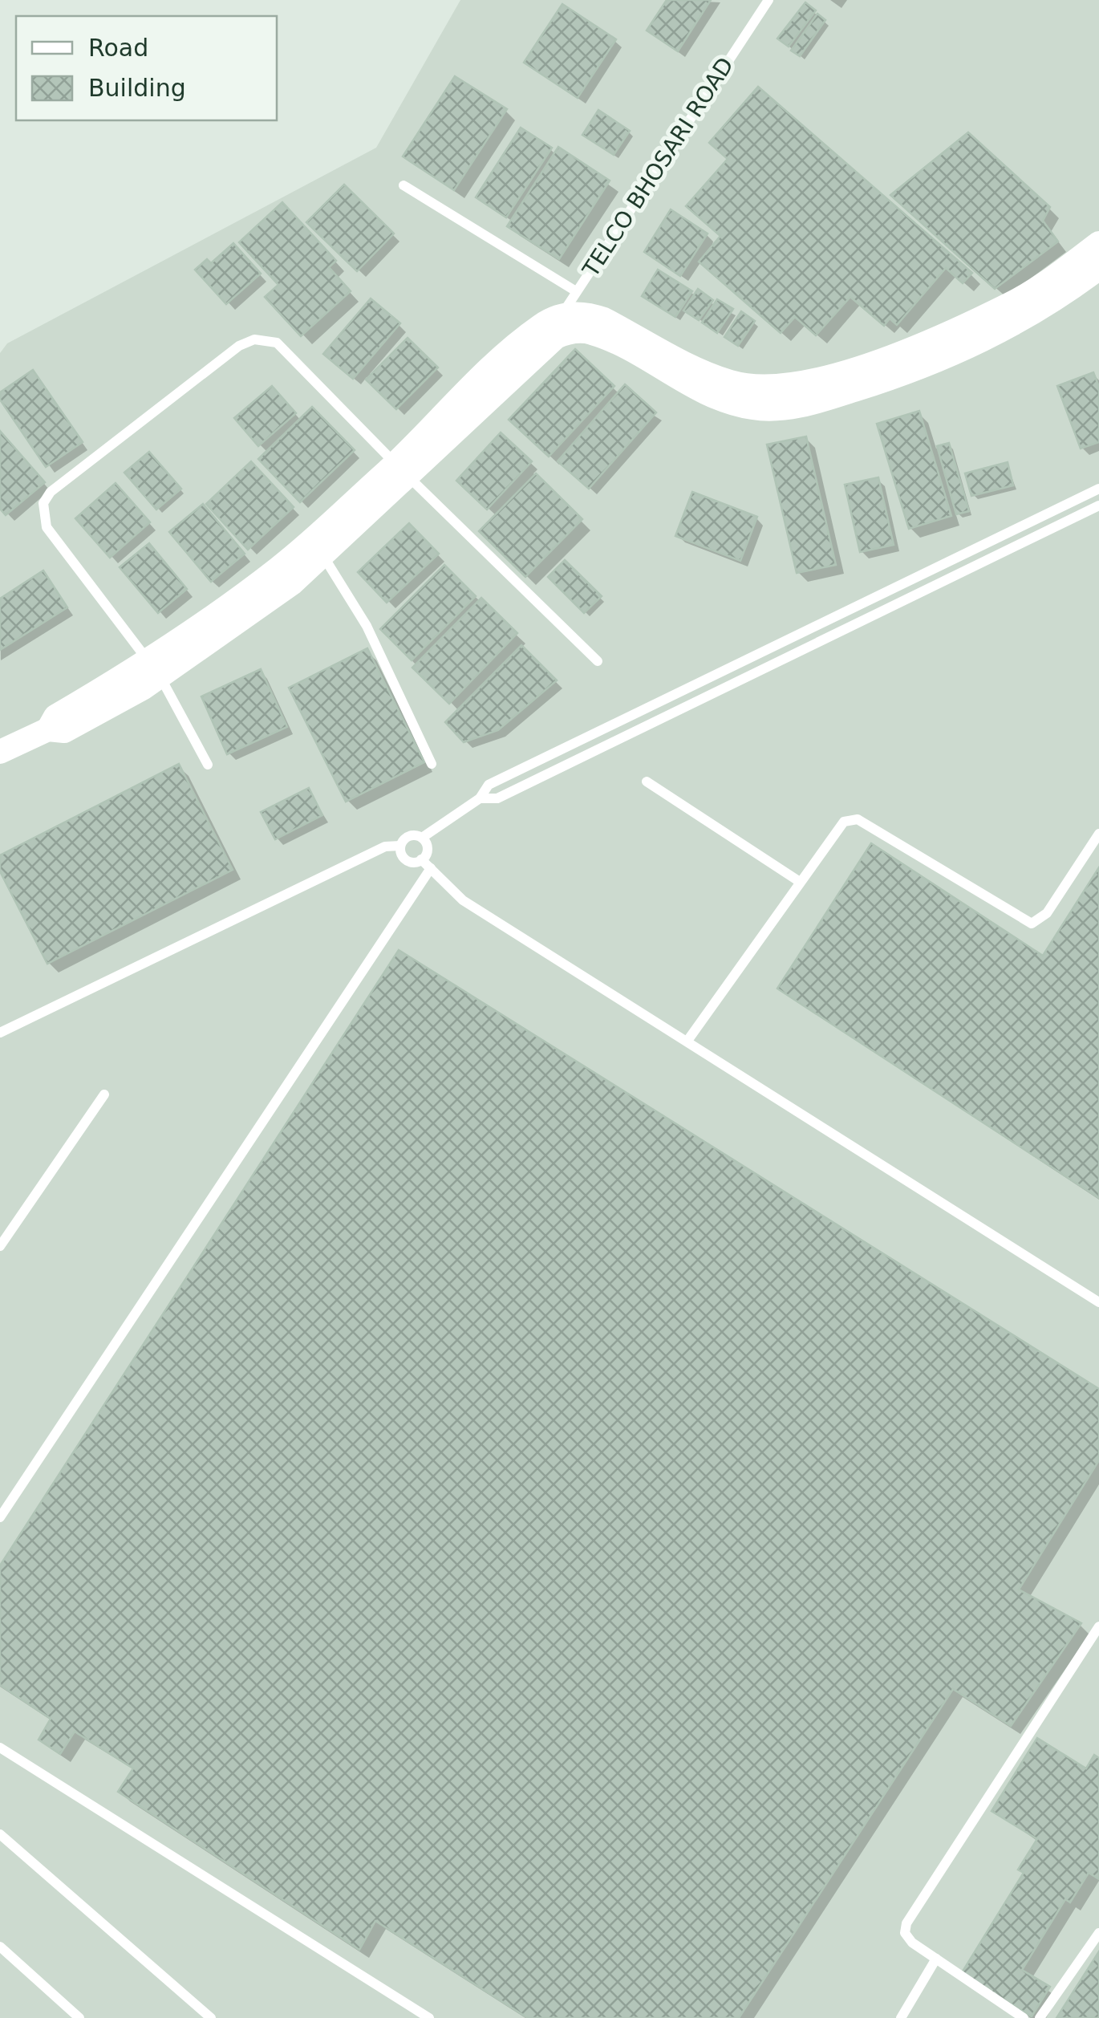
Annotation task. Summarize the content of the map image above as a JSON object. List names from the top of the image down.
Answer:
{
  "streets": {
    "lane": ["TELCO BHOSARI ROAD"]
  },
  "legend": ["Road", "Building"]
}
